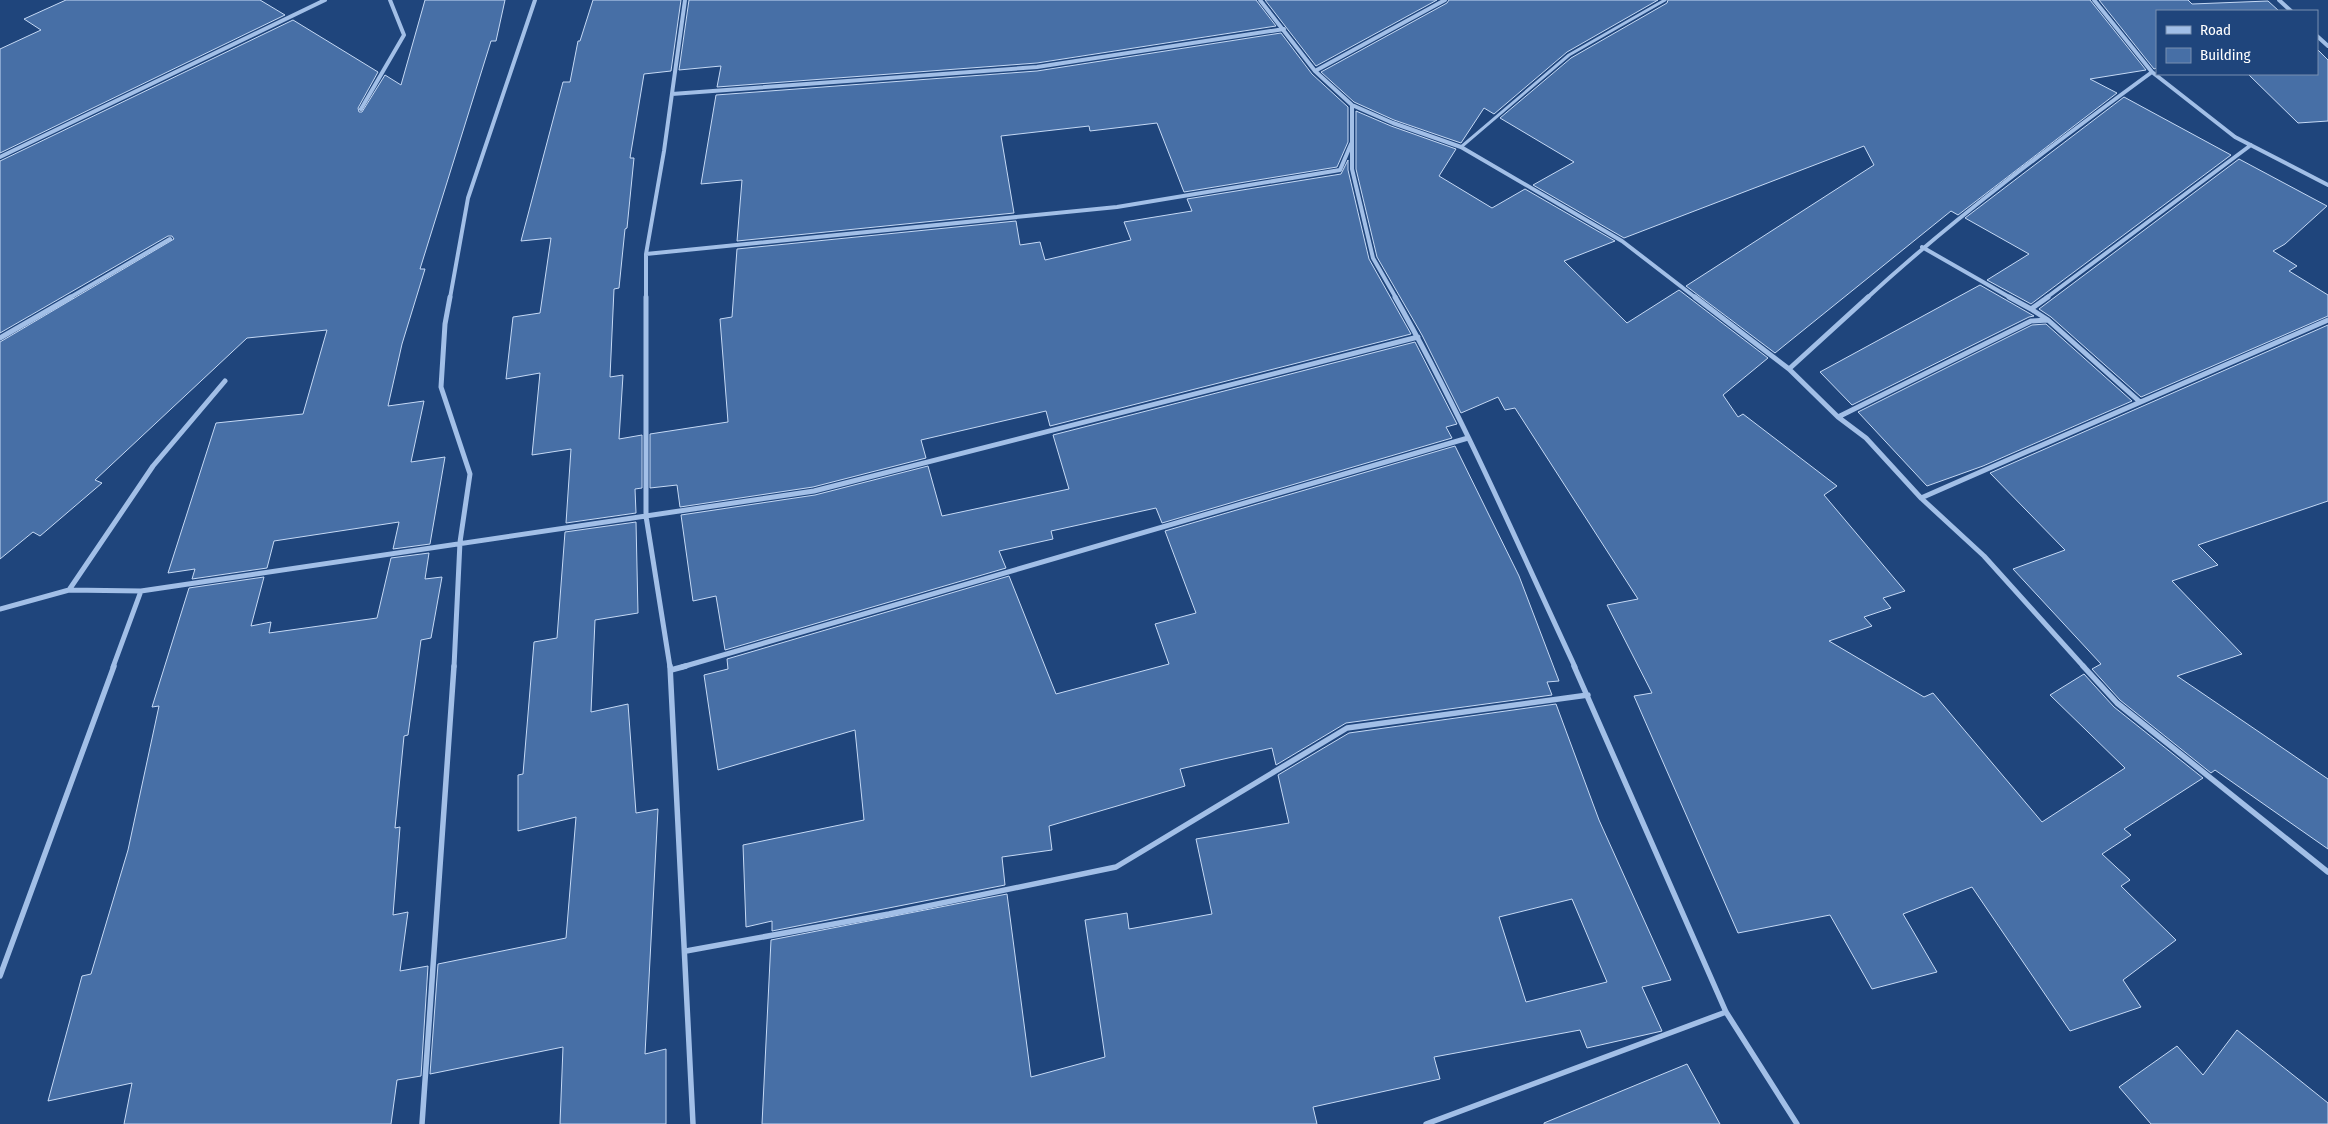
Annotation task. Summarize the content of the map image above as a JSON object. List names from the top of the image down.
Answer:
{
  "legend": ["Road", "Building"]
}
